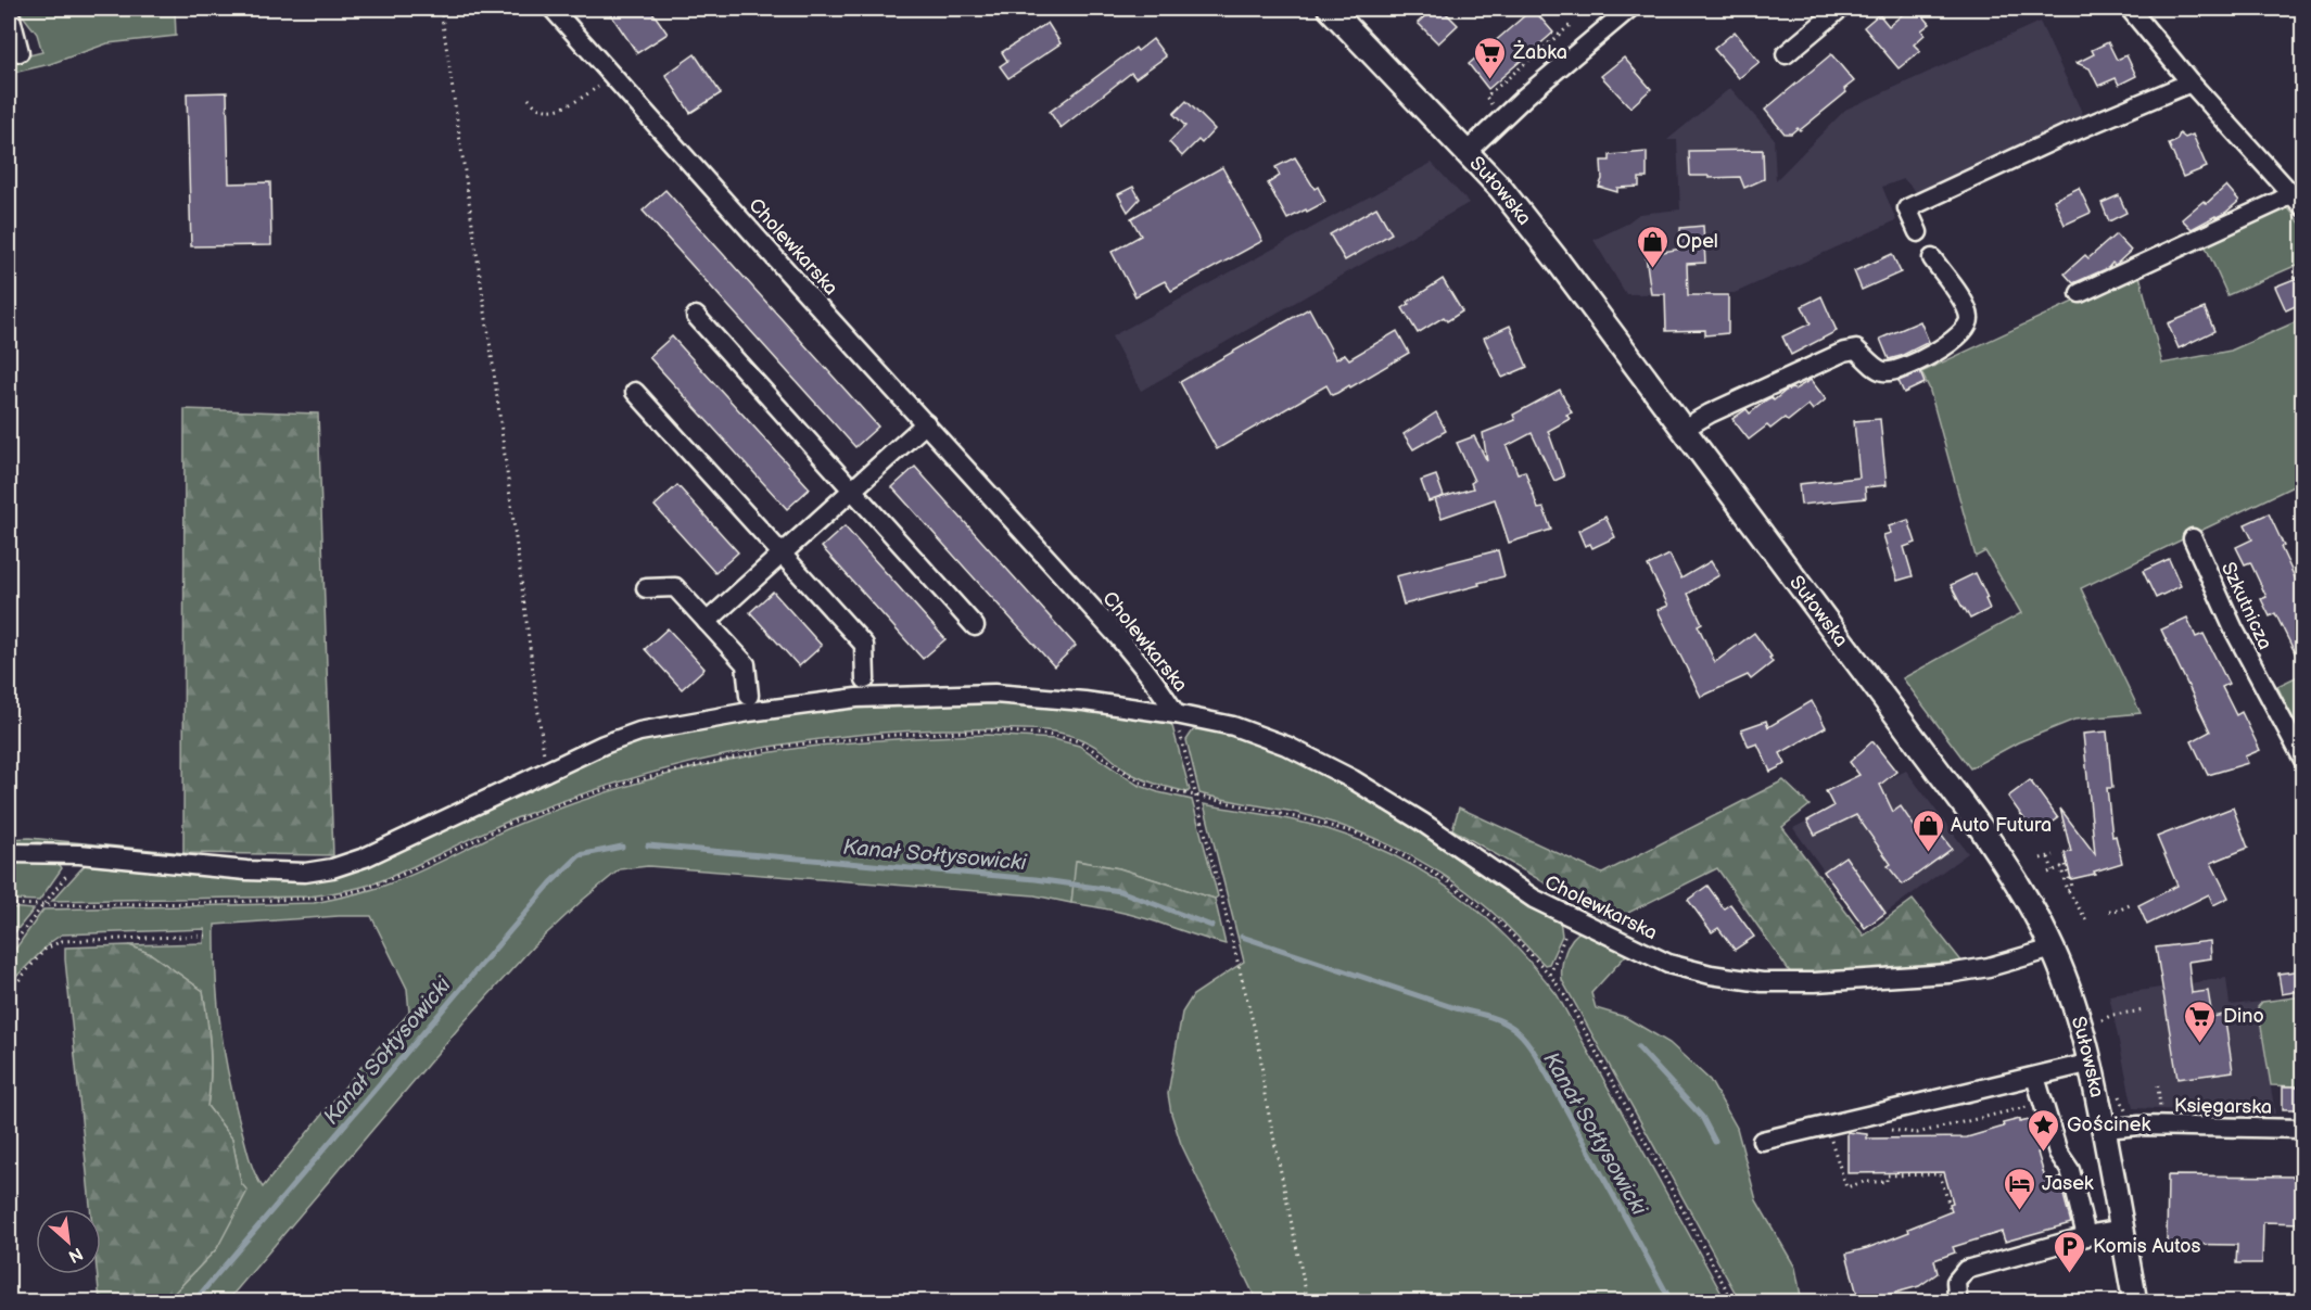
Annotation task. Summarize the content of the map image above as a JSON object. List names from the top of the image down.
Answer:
{
  "streets": {
    "main road": ["Sułowska"],
    "street": ["Cholewkarska", "Szkutnicza", "Księgarska"]
  },
  "crossings": [
    ["Sułowska", "Cholewkarska"],
    ["Sułowska", "Księgarska"]
  ],
  "water": ["Kanał Sołtysowicki"],
  "places": {
    "supermarket": ["Żabka", "Dino"],
    "shop": ["Opel", "Auto Futura"],
    "place": ["Gościnek"],
    "hotel": ["Jasek"],
    "parking": ["Komis Autos"]
  },
  "north": "bottom right"
}
